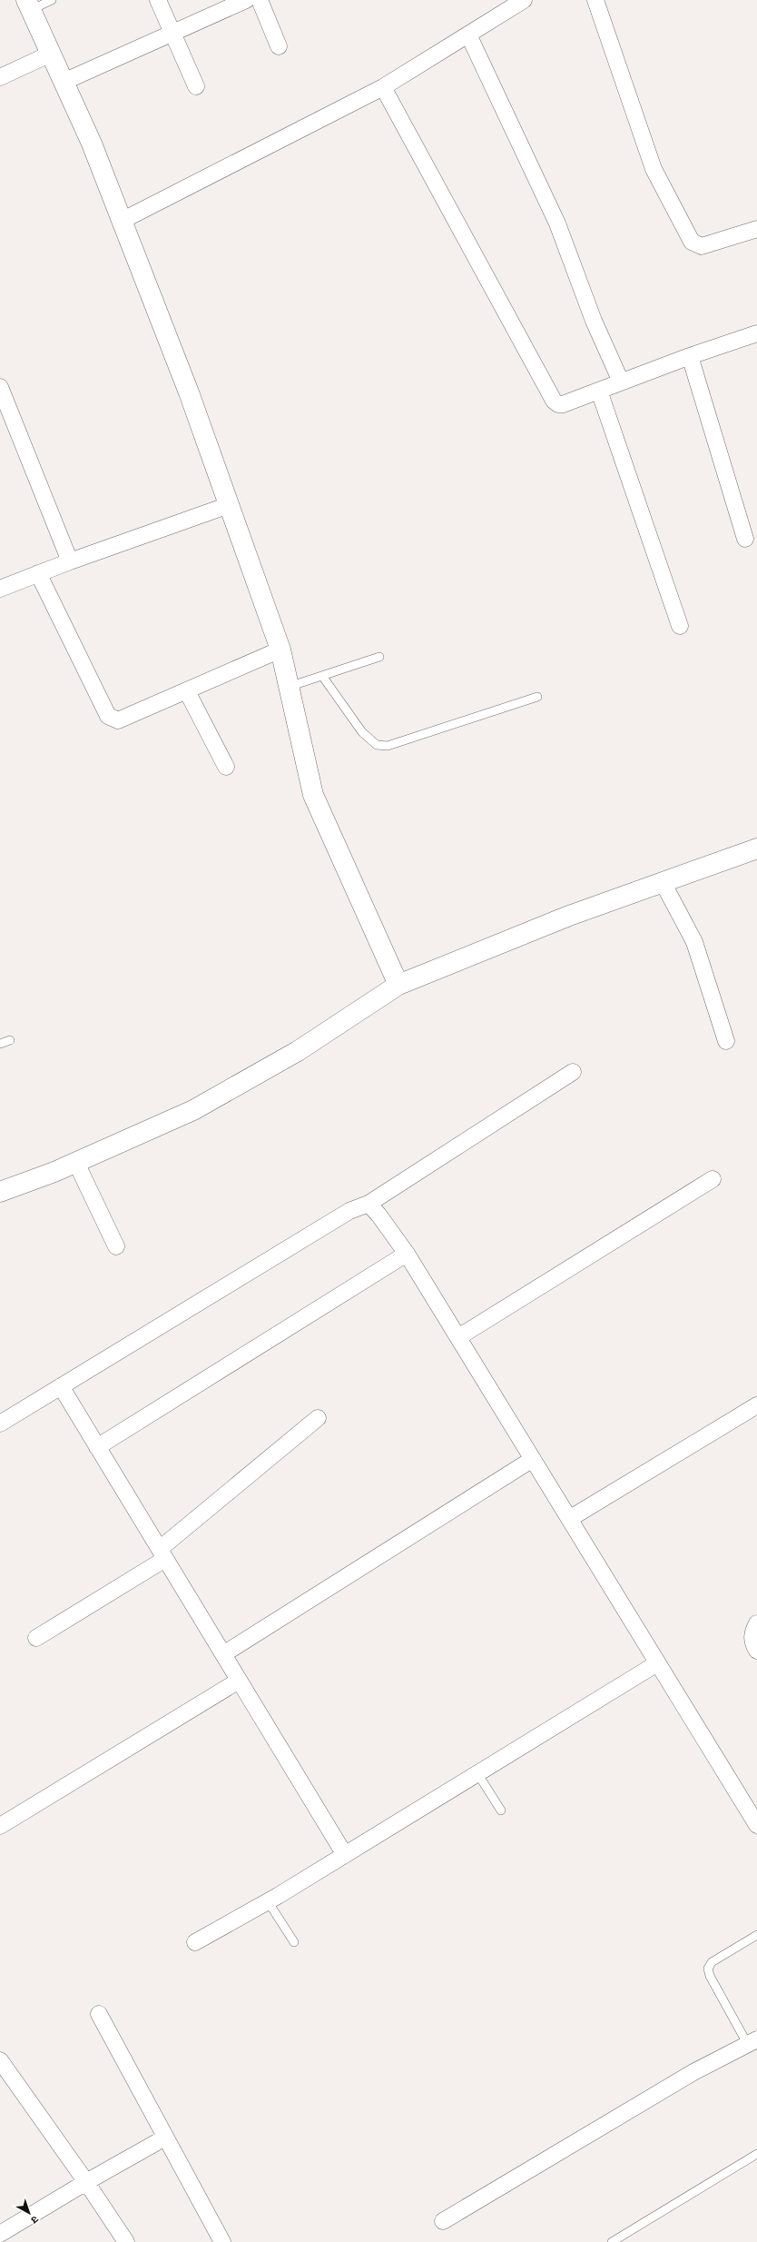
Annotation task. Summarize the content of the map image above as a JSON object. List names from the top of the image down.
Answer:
{
  "north": "bottom right"
}
